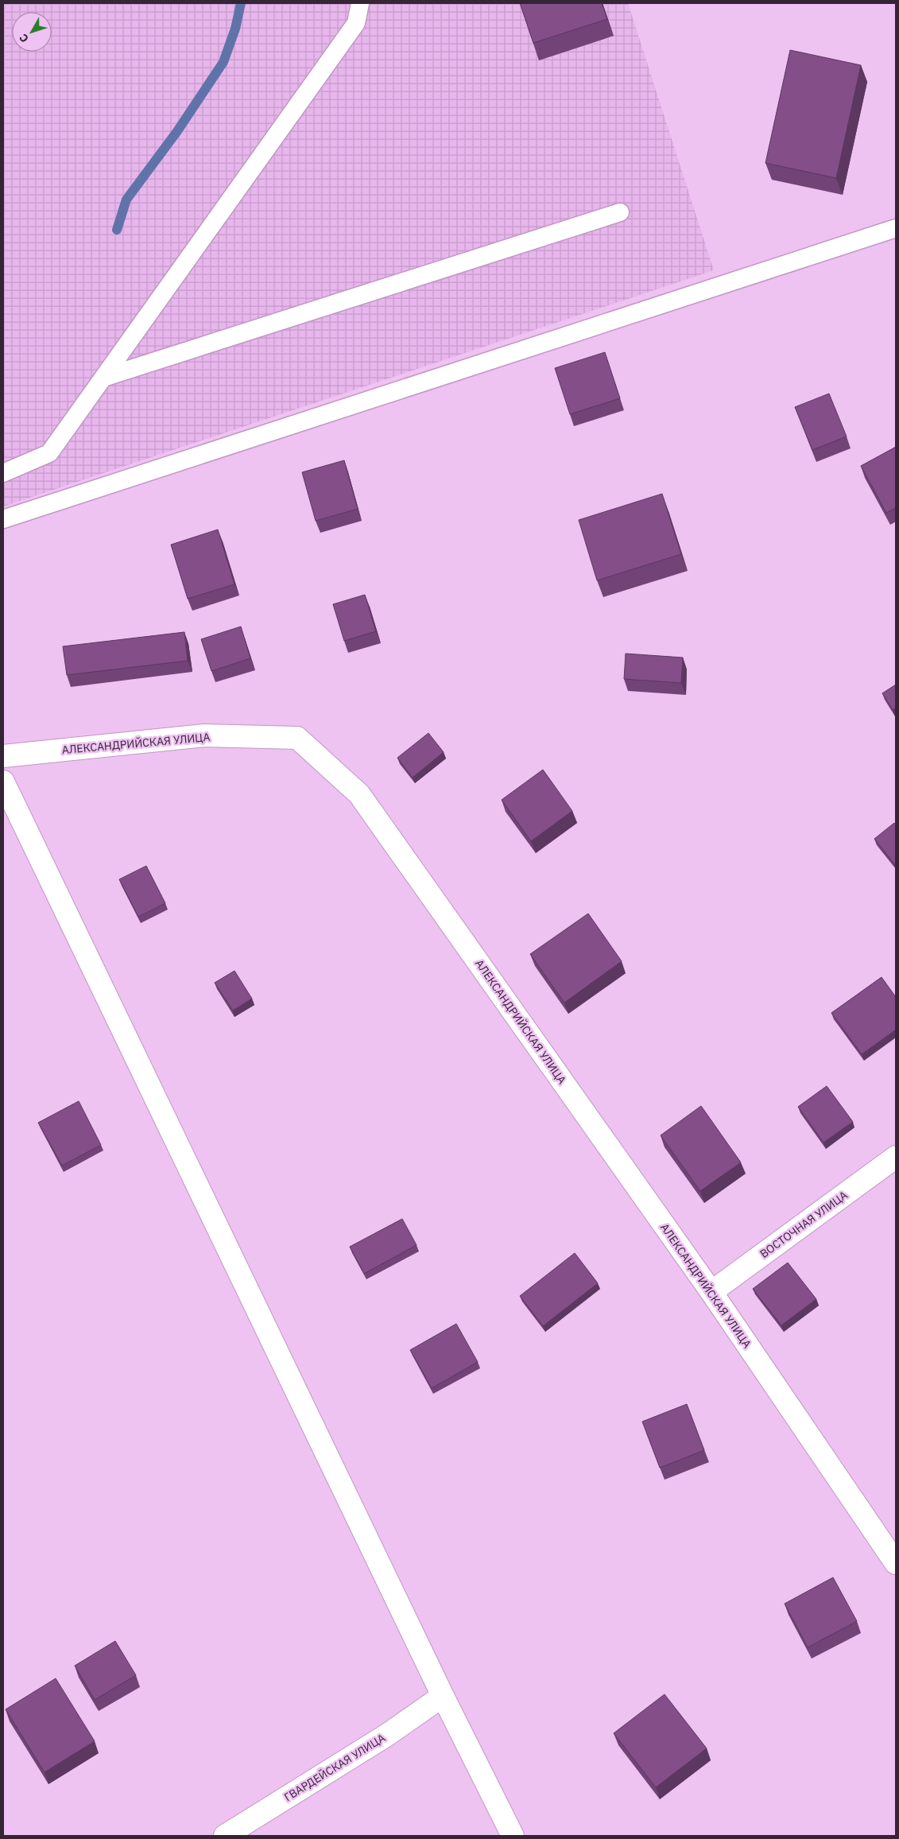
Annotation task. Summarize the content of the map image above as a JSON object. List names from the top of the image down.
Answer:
{
  "streets": {
    "street": ["АЛЕКСАНДРИЙСКАЯ УЛИЦА", "ВОСТОЧНАЯ УЛИЦА", "ГВАРДЕЙСКАЯ УЛИЦА"]
  },
  "crossings": [
    ["АЛЕКСАНДРИЙСКАЯ УЛИЦА", "ВОСТОЧНАЯ УЛИЦА"]
  ],
  "north": "bottom left"
}
